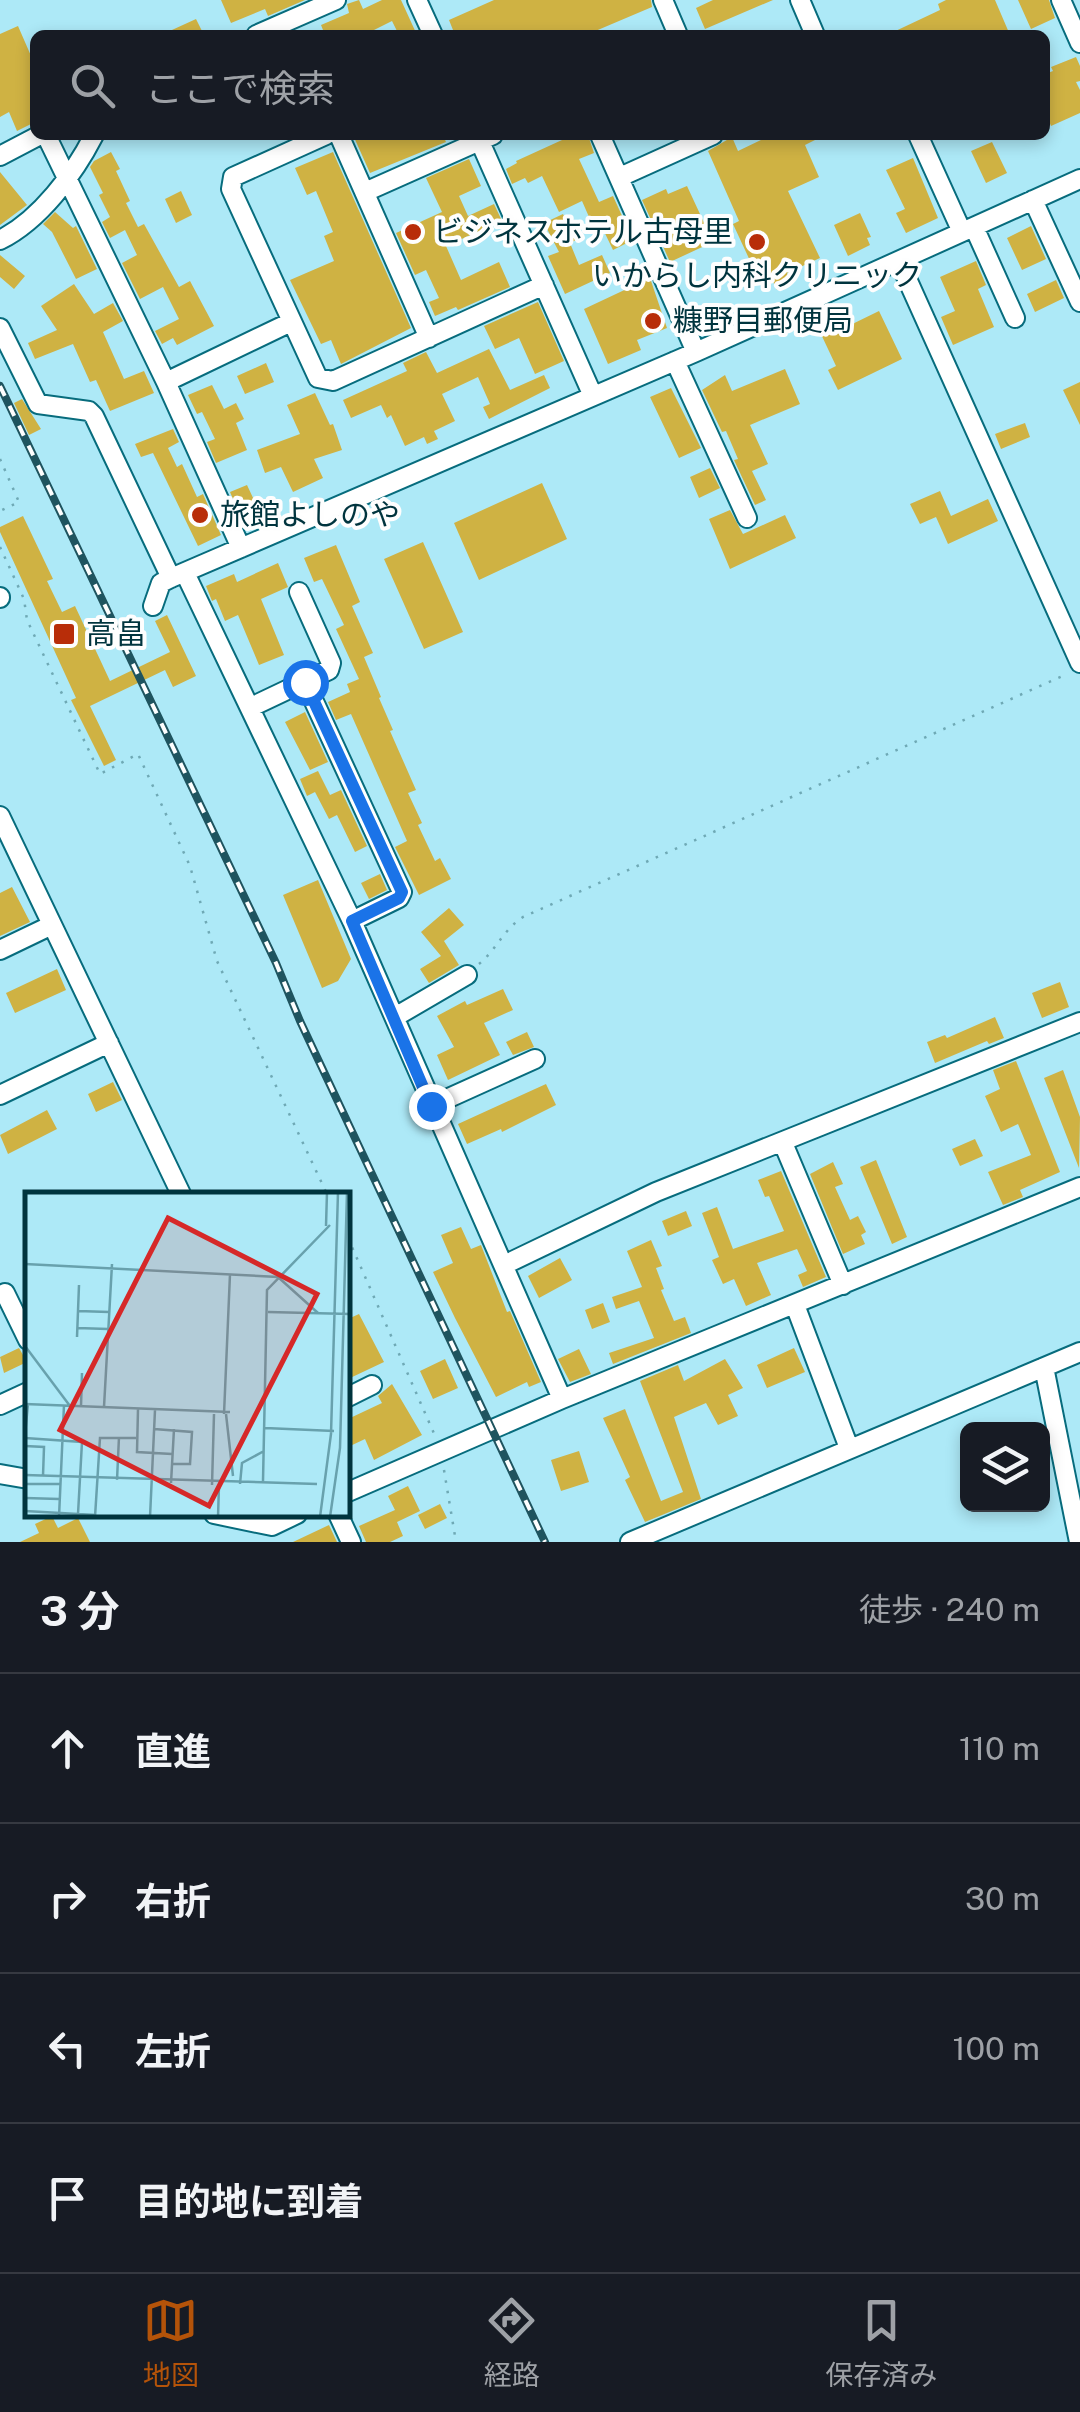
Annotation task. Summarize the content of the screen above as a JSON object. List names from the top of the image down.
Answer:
{
  "places": {
    "other": [
      "ビジネスホテル古母里",
      "いからし内科クリニック",
      "糠野目郵便局",
      "旅館よしのや"
    ],
    "transit": ["高畠"]
  },
  "page": {
    "search": "ここで検索",
    "heading": ["3 分", "徒歩 · 240 m"],
    "list": [
      ["直進", "110 m"],
      ["右折", "30 m"],
      ["左折", "100 m"],
      "目的地に到着"
    ],
    "nav": ["地図", "経路", "保存済み"]
  }
}
